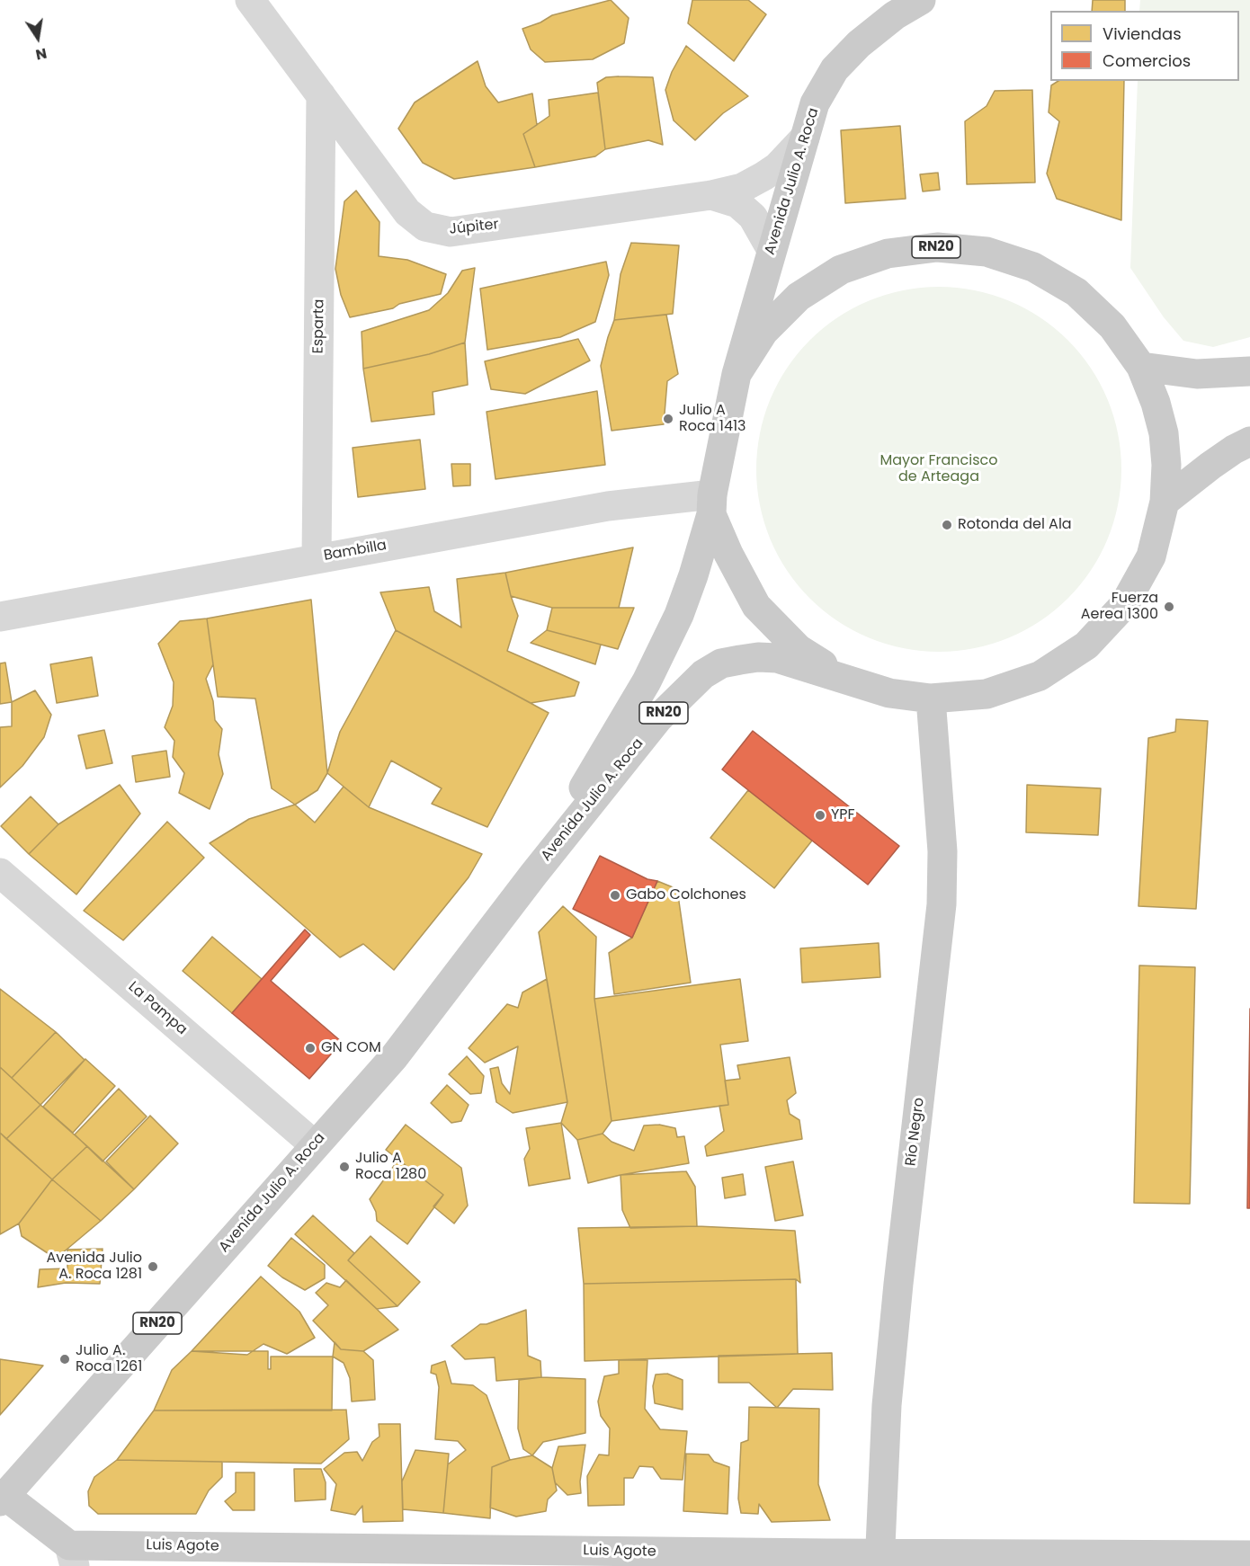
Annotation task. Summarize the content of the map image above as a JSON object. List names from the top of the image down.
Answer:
{
  "streets": {
    "main road": [
      "Avenida Julio A. Roca",
      "RN20",
      "Río Negro",
      "Luis Agote"
    ],
    "street": [
      "Júpiter",
      "Esparta",
      "Bambilla",
      "La Pampa"
    ]
  },
  "crossings": [
    ["Avenida Julio A. Roca", "Júpiter"],
    ["Avenida Julio A. Roca", "Bambilla"],
    ["Avenida Julio A. Roca", "La Pampa"],
    ["Avenida Julio A. Roca", "Río Negro"],
    ["Avenida Julio A. Roca", "Luis Agote"],
    ["Júpiter", "Esparta"],
    ["Esparta", "Bambilla"],
    ["Río Negro", "Luis Agote"]
  ],
  "parks": ["Mayor Francisco de Arteaga"],
  "places": [
    "Julio A Roca 1413",
    "Rotonda del Ala",
    "Fuerza Aerea 1300",
    "YPF",
    "Gabo Colchones",
    "GN COM",
    "Julio A Roca 1280",
    "Avenida Julio A. Roca 1281",
    "Julio A. Roca 1261"
  ],
  "legend": ["Viviendas", "Comercios"],
  "north": "bottom"
}
